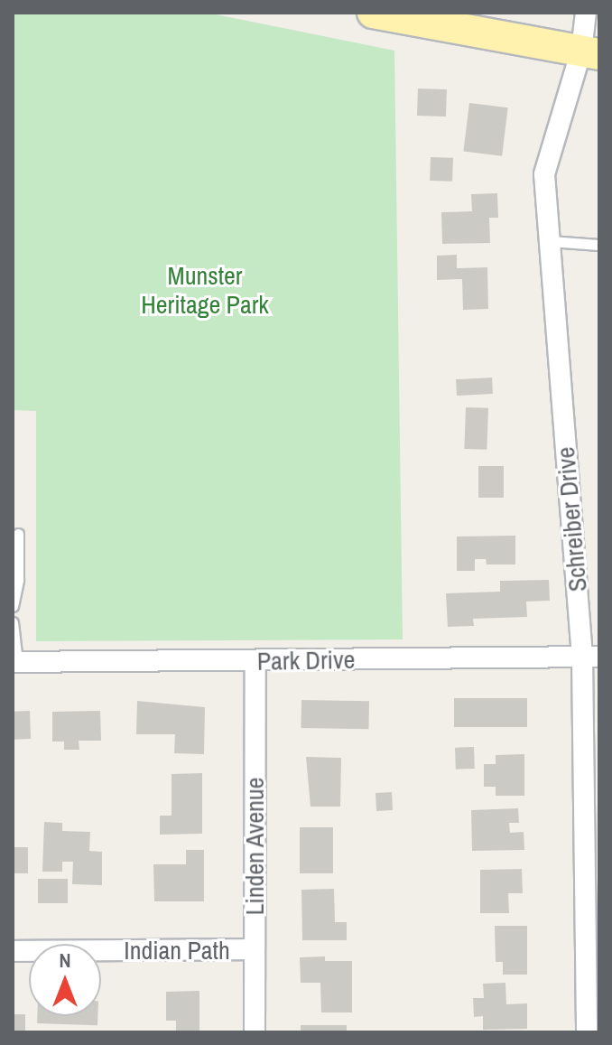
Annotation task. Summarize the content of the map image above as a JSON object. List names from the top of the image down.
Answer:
{
  "streets": {
    "street": [
      "Schreiber Drive",
      "Park Drive",
      "Linden Avenue",
      "Indian Path"
    ]
  },
  "crossings": [
    ["Schreiber Drive", "Park Drive"],
    ["Park Drive", "Linden Avenue"],
    ["Linden Avenue", "Indian Path"]
  ],
  "parks": ["Munster Heritage Park"],
  "north": "top"
}
